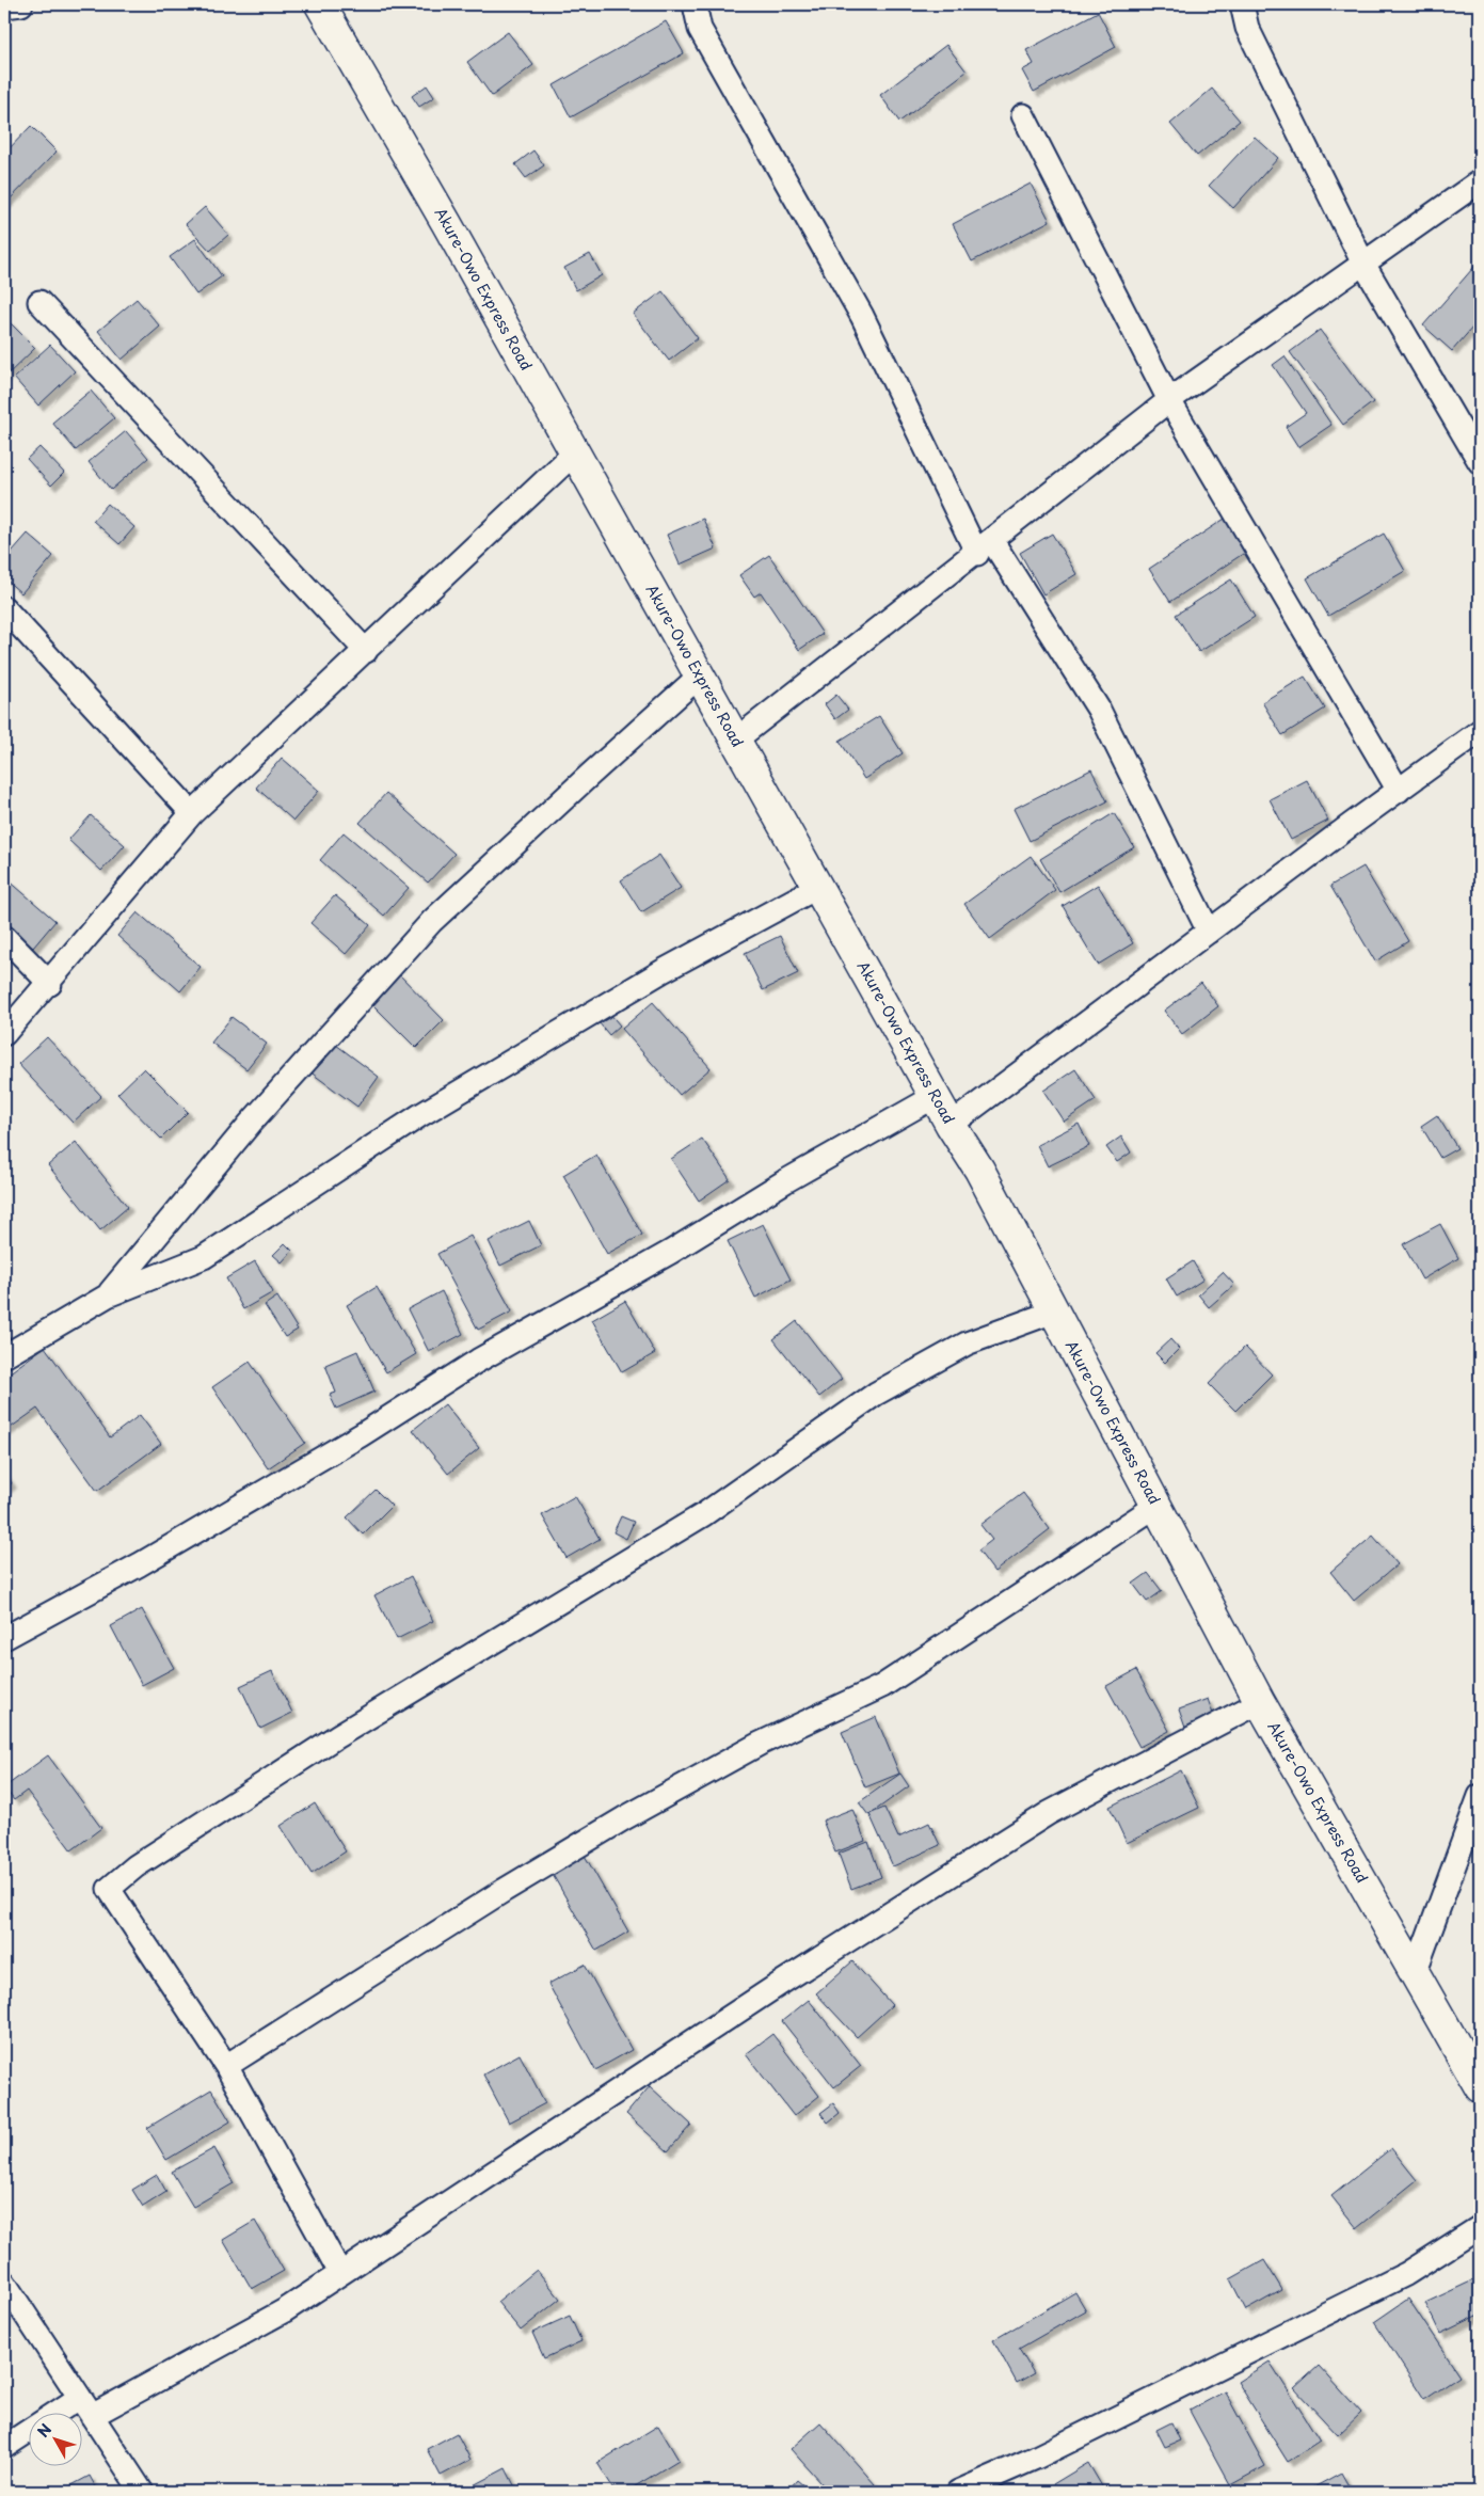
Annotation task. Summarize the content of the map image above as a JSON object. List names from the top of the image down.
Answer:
{
  "streets": {
    "highway": ["Akure-Owo Express Road"]
  },
  "north": "top left"
}
